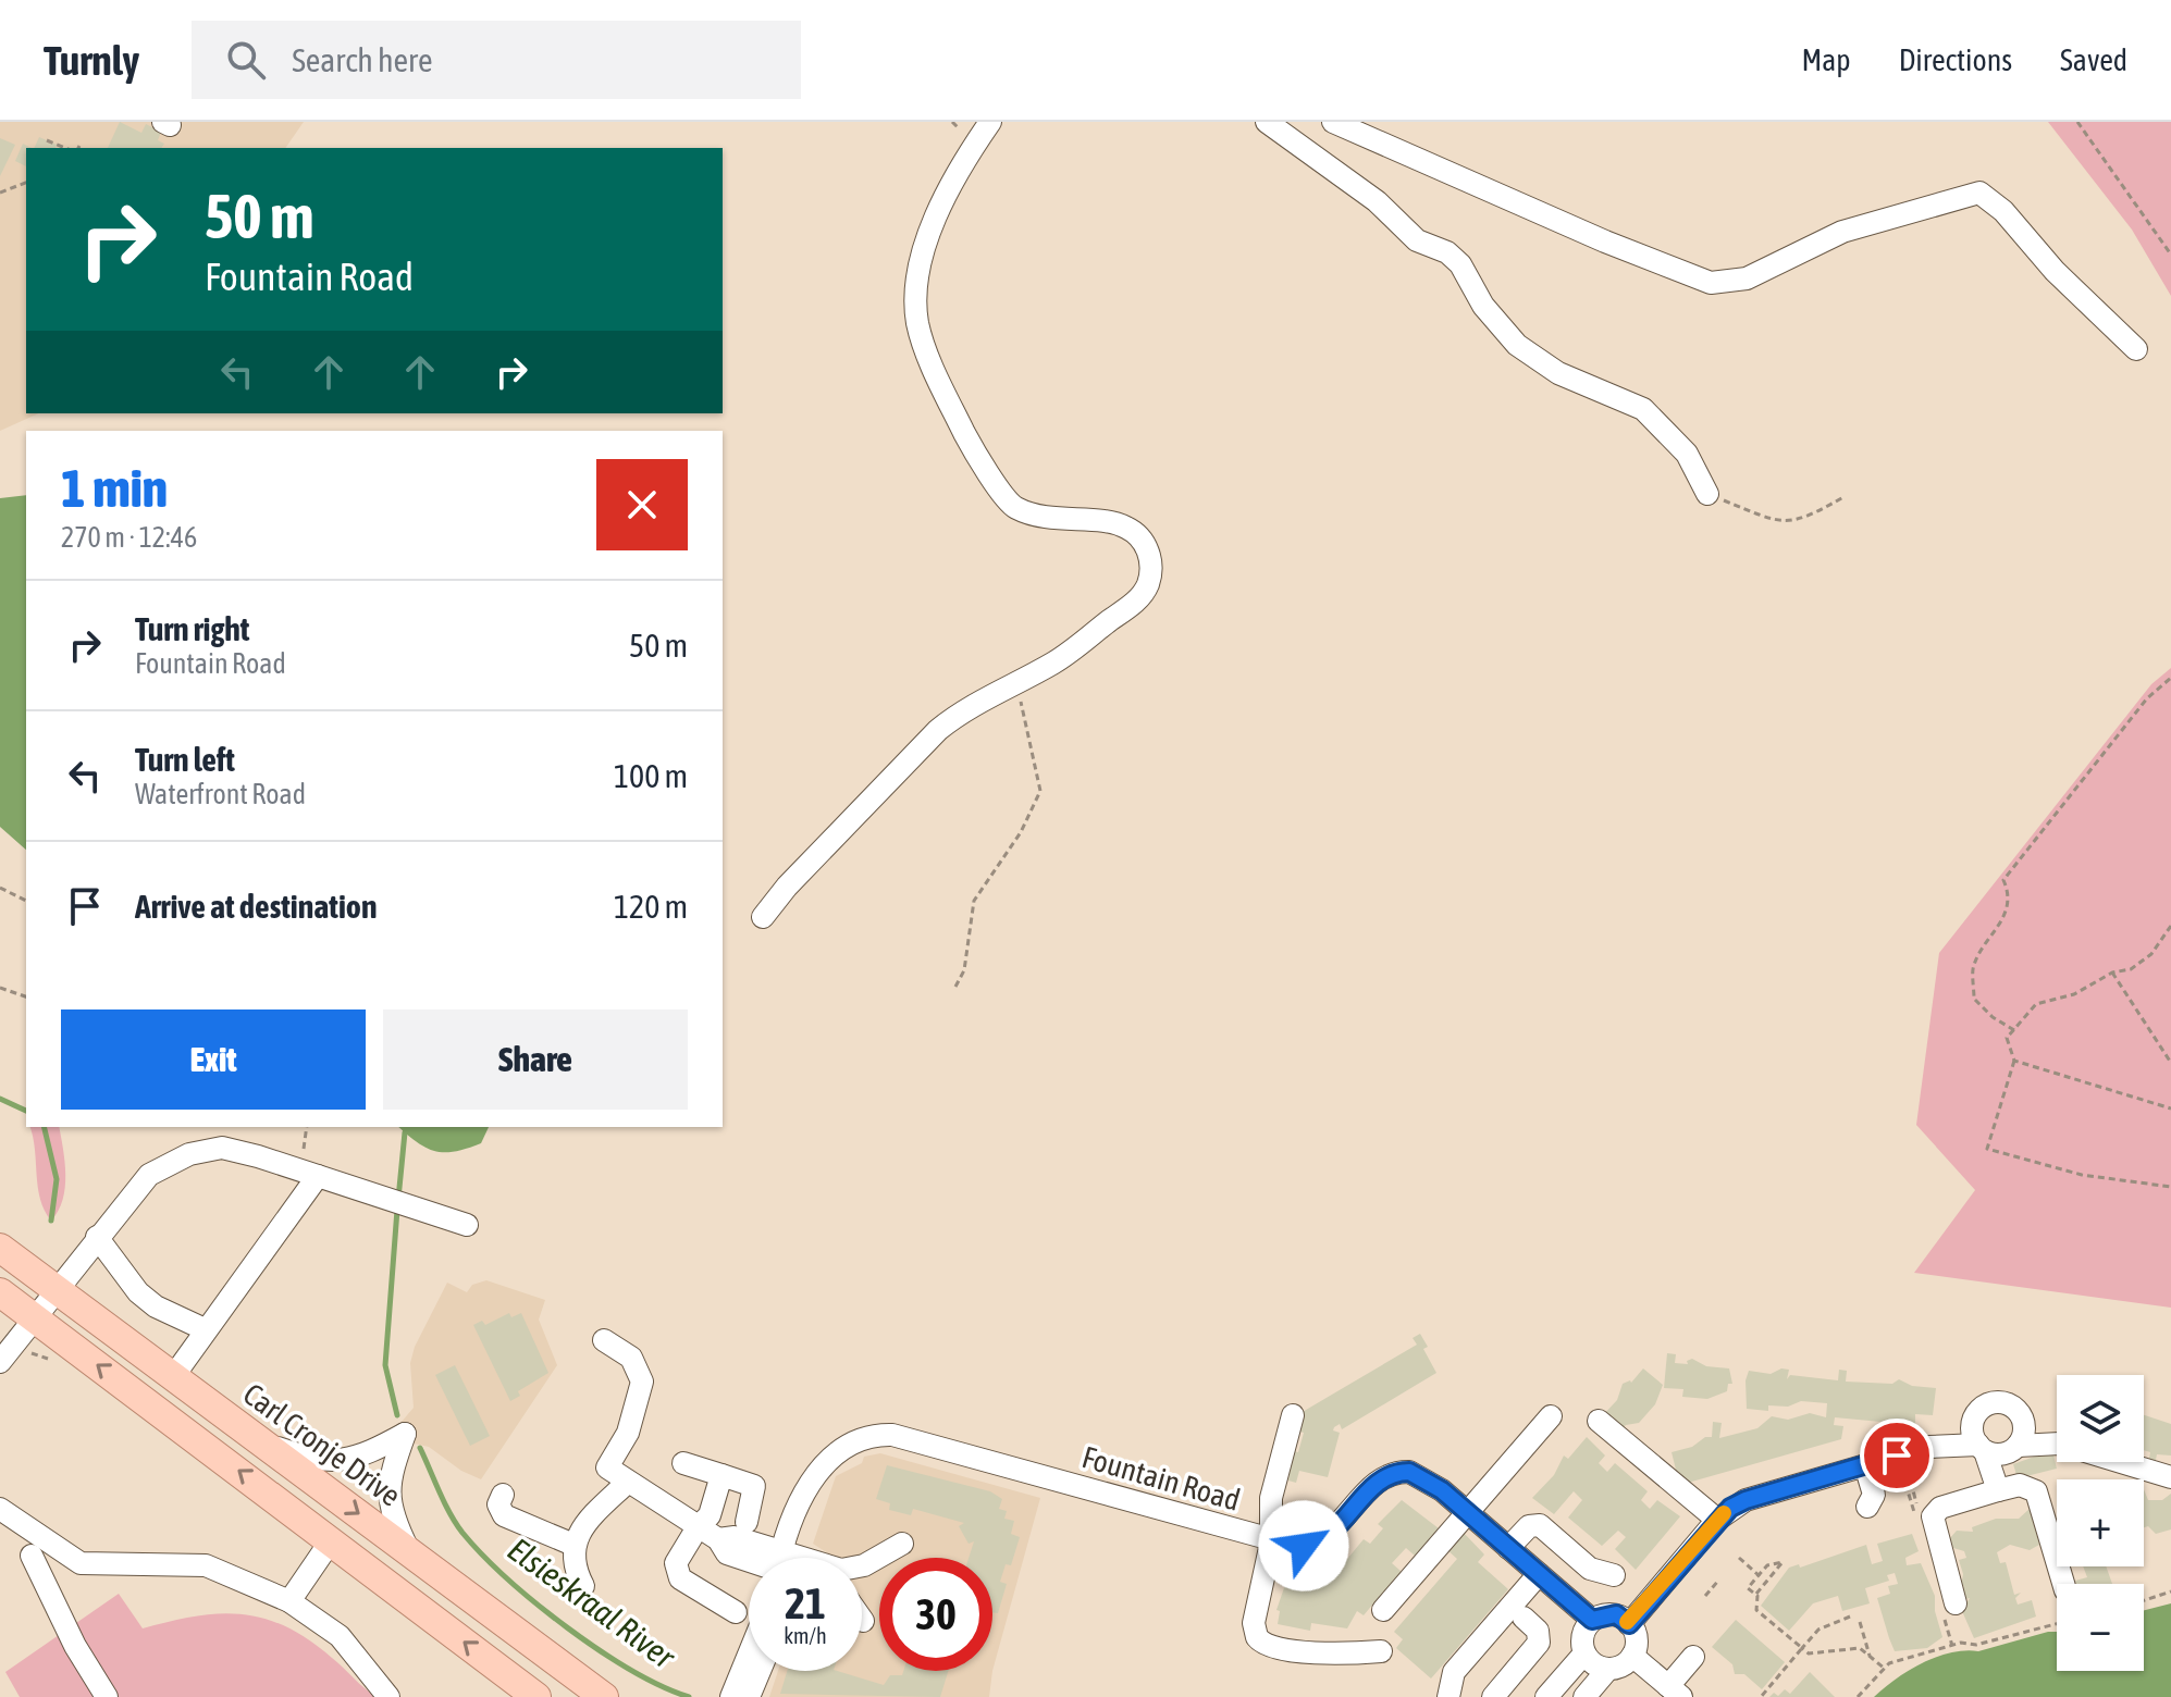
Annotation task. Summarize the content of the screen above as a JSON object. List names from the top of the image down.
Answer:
{
  "streets": {
    "main road": ["Carl Cronje Drive"],
    "street": ["Fountain Road"]
  },
  "water": ["Elsieskraal River"],
  "page": {
    "header": "Turnly",
    "search": "Search here",
    "nav": ["Map", "Directions", "Saved"],
    "turn": ["50 m", "Fountain Road"],
    "heading": ["1 min", "270 m · 12:46"],
    "list": [
      {
        "name": "Turn right",
        "note": "Fountain Road",
        "value": "50 m"
      },
      {
        "name": "Turn left",
        "note": "Waterfront Road",
        "value": "100 m"
      },
      {
        "name": "Arrive at destination",
        "value": "120 m"
      }
    ],
    "buttons": ["Exit", "Share"],
    "map_buttons": ["+", "−"],
    "speed": "21 km/h",
    "limit": "30"
  }
}
